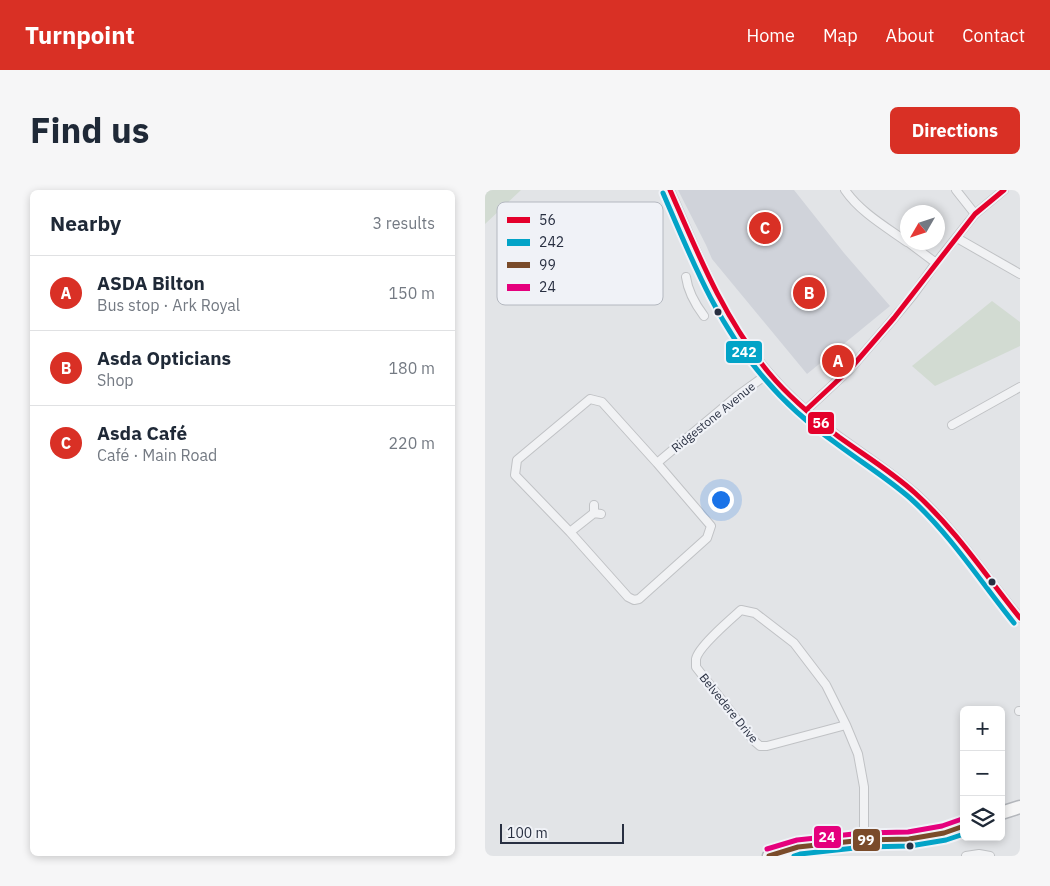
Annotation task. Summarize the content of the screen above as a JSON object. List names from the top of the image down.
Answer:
{
  "streets": {
    "street": ["Ridgestone Avenue", "Belvedere Drive"]
  },
  "lines": [
    "transit line 56",
    "transit line 242",
    "transit line 24",
    "transit line 99"
  ],
  "legend": [
    "56",
    "242",
    "99",
    "24"
  ],
  "scale_bar": "100 m",
  "north": "bottom left",
  "page": {
    "header": "Turnpoint",
    "nav": [
      "Home",
      "Map",
      "About",
      "Contact"
    ],
    "title": "Find us",
    "buttons": "Directions",
    "heading": ["Nearby", "3 results"],
    "pins": ["C", "B", "A"],
    "list": [
      {
        "mark": "A",
        "name": "ASDA Bilton",
        "note": "Bus stop · Ark Royal",
        "value": "150 m"
      },
      {
        "mark": "B",
        "name": "Asda Opticians",
        "note": "Shop",
        "value": "180 m"
      },
      {
        "mark": "C",
        "name": "Asda Café",
        "note": "Café · Main Road",
        "value": "220 m"
      }
    ],
    "map_buttons": ["+", "−"],
    "scale": "100 m"
  }
}
